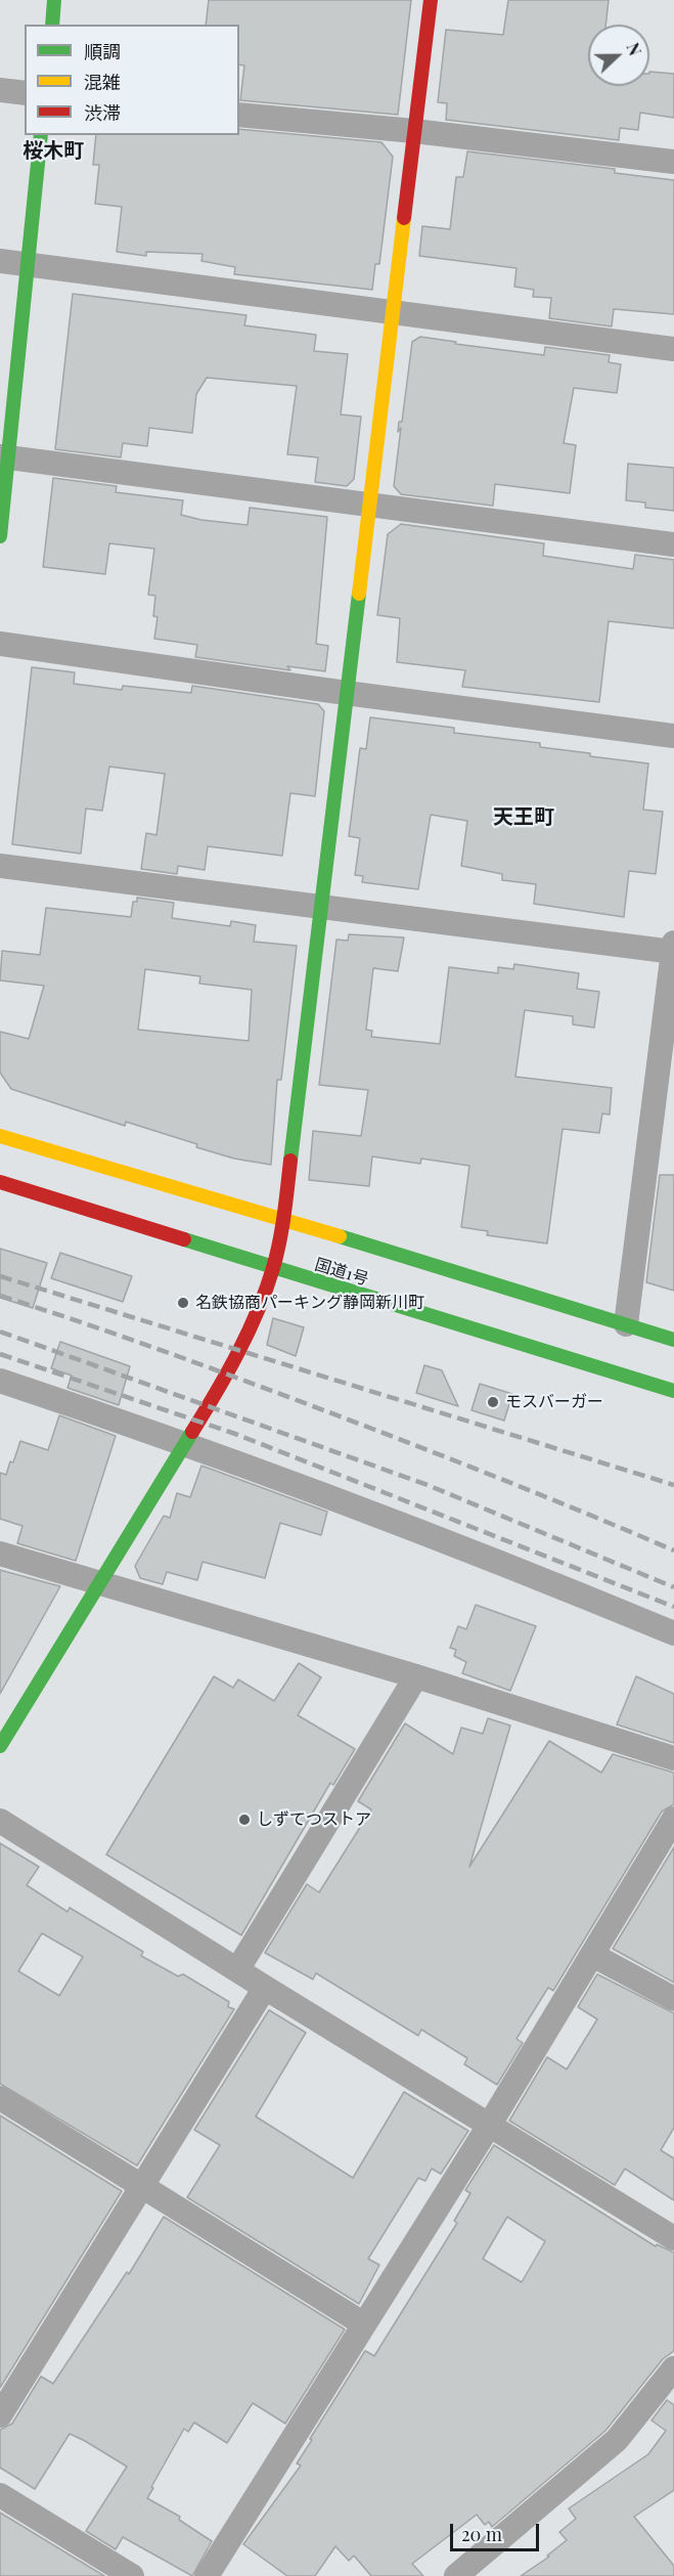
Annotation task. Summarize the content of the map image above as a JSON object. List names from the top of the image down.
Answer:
{
  "streets": {
    "main road": ["国道1号"]
  },
  "districts": ["桜木町", "天王町"],
  "places": ["名鉄協商パーキング静岡新川町", "モスバーガー", "しずてつストア"],
  "legend": ["順調", "混雑", "渋滞"],
  "scale_bar": "20 m",
  "north": "right"
}
